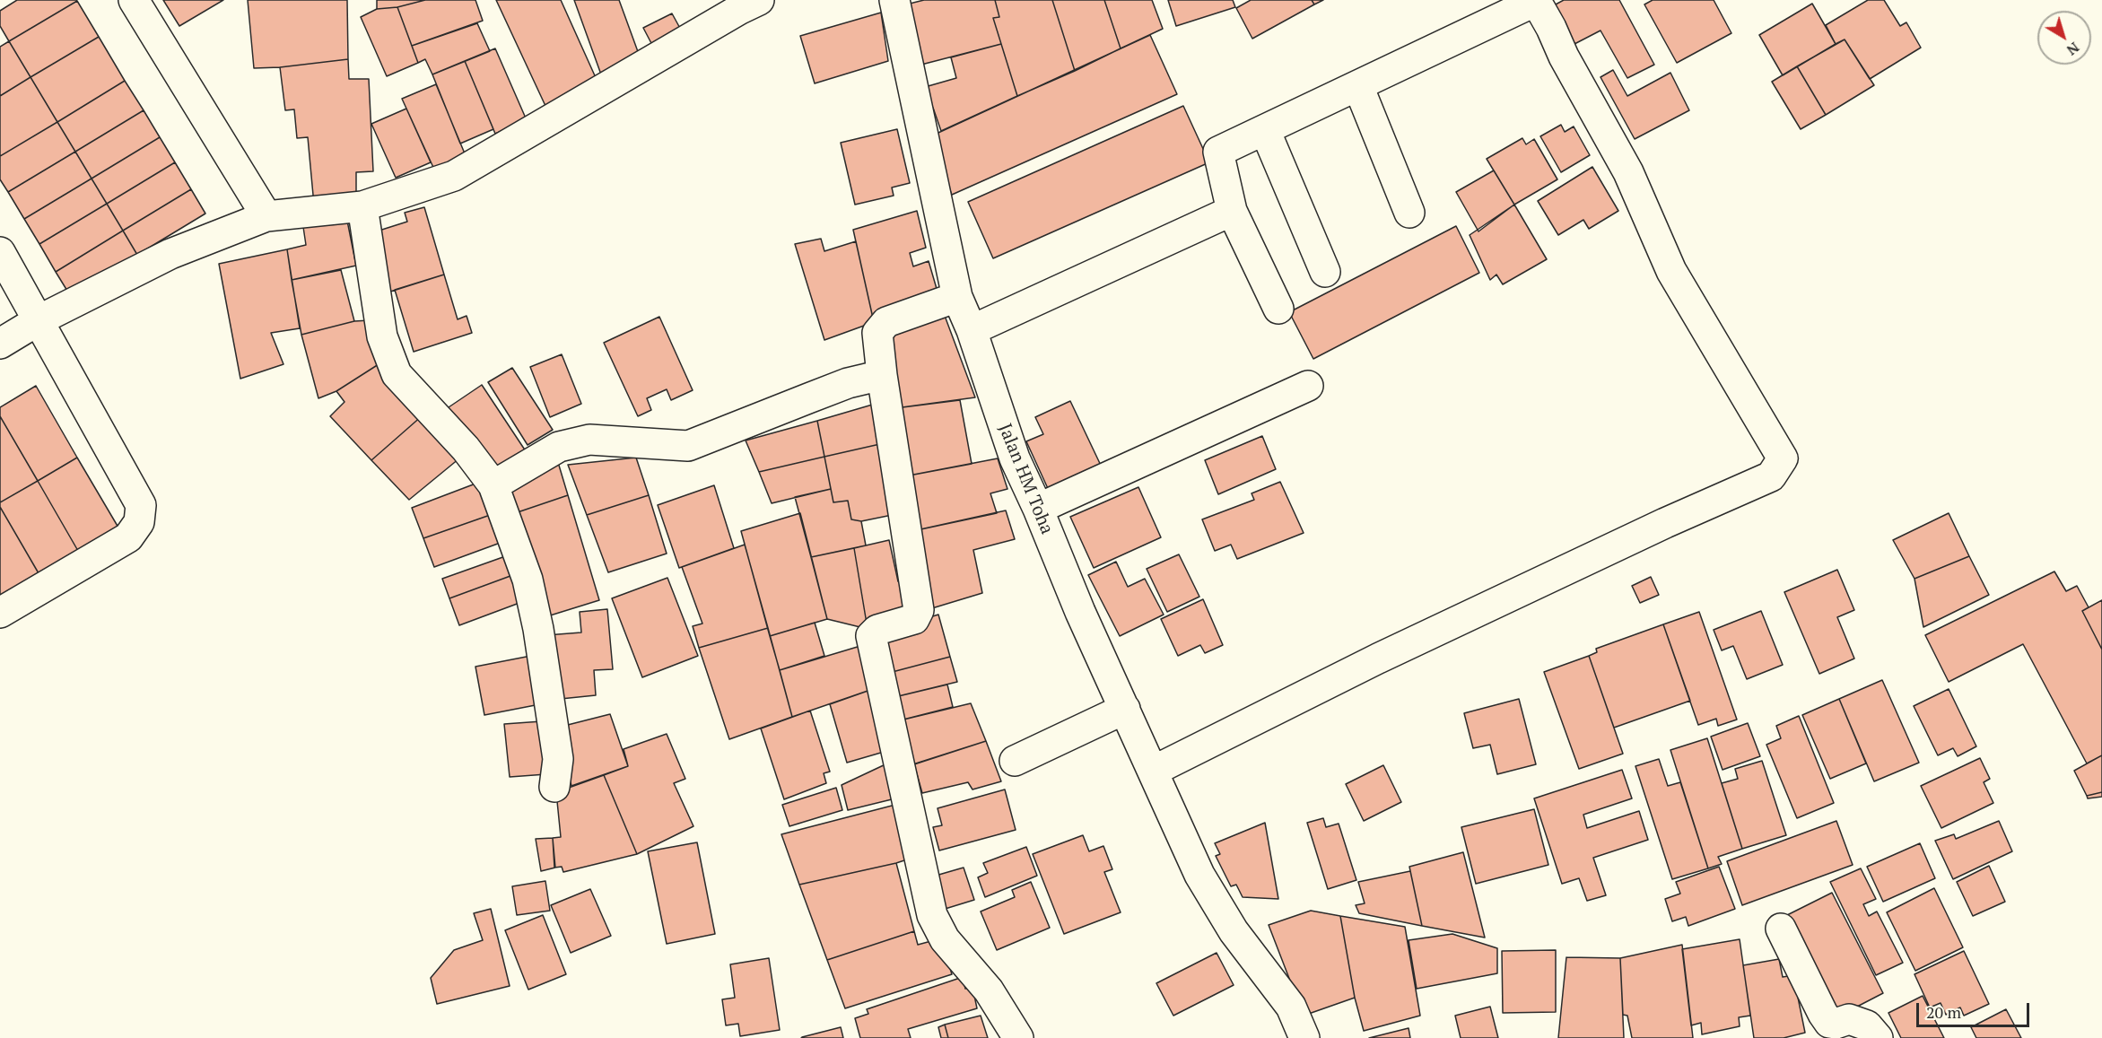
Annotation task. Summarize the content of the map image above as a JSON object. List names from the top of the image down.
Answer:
{
  "streets": {
    "street": ["Jalan HM Toha"]
  },
  "scale_bar": "20 m",
  "north": "bottom right"
}
